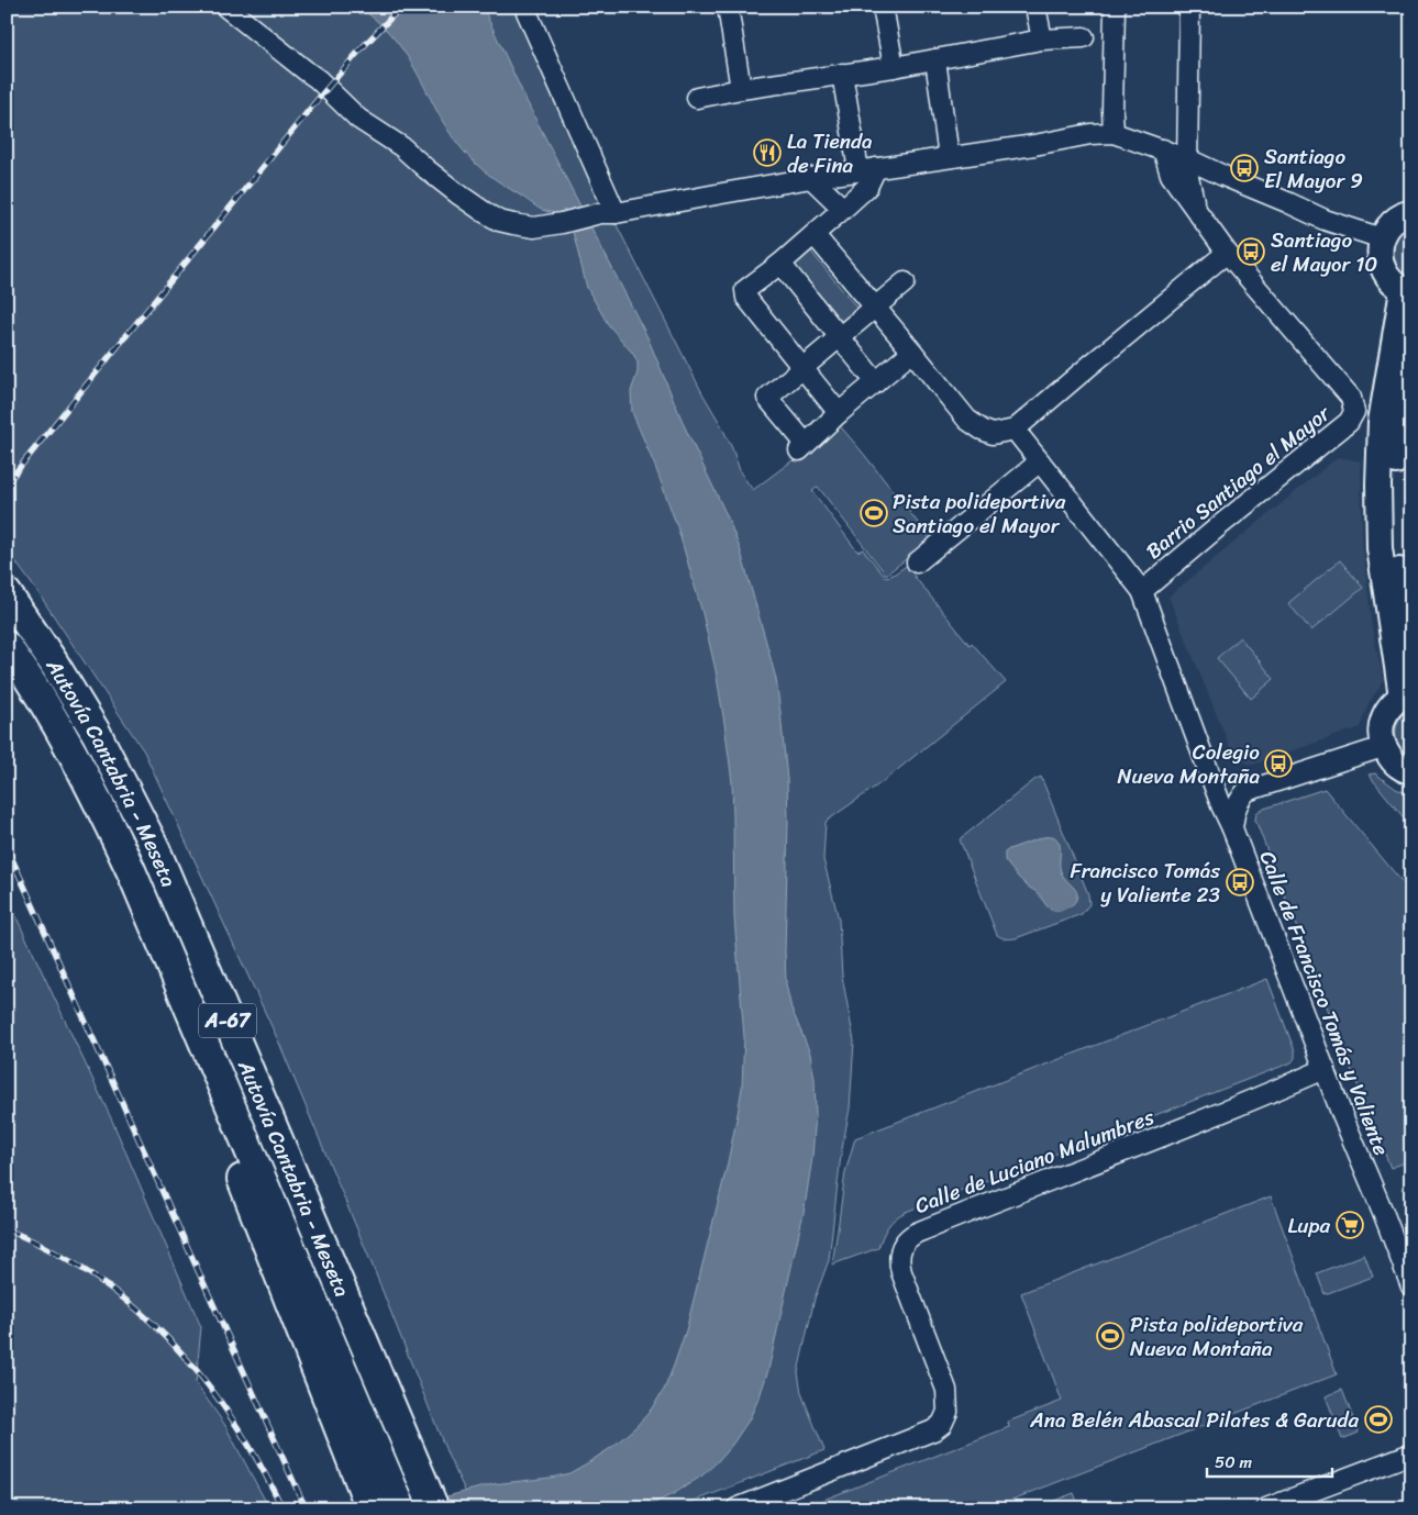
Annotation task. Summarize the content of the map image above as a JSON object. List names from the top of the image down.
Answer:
{
  "streets": {
    "highway": ["Autovía Cantabria - Meseta", "A-67"],
    "street": ["Barrio Santiago el Mayor", "Calle de Francisco Tomás y Valiente", "Calle de Luciano Malumbres"]
  },
  "crossings": [
    ["Barrio Santiago el Mayor", "Calle de Francisco Tomás y Valiente"],
    ["Calle de Francisco Tomás y Valiente", "Calle de Luciano Malumbres"]
  ],
  "places": {
    "restaurant": ["La Tienda de Fina"],
    "bus stop": [
      "Santiago El Mayor 9",
      "Santiago el Mayor 10",
      "Colegio Nueva Montaña",
      "Francisco Tomás y Valiente 23"
    ],
    "sports": ["Pista polideportiva Santiago el Mayor", "Pista polideportiva Nueva Montaña", "Ana Belén Abascal Pilates & Garuda"],
    "supermarket": ["Lupa"]
  },
  "scale_bar": "50 m"
}
